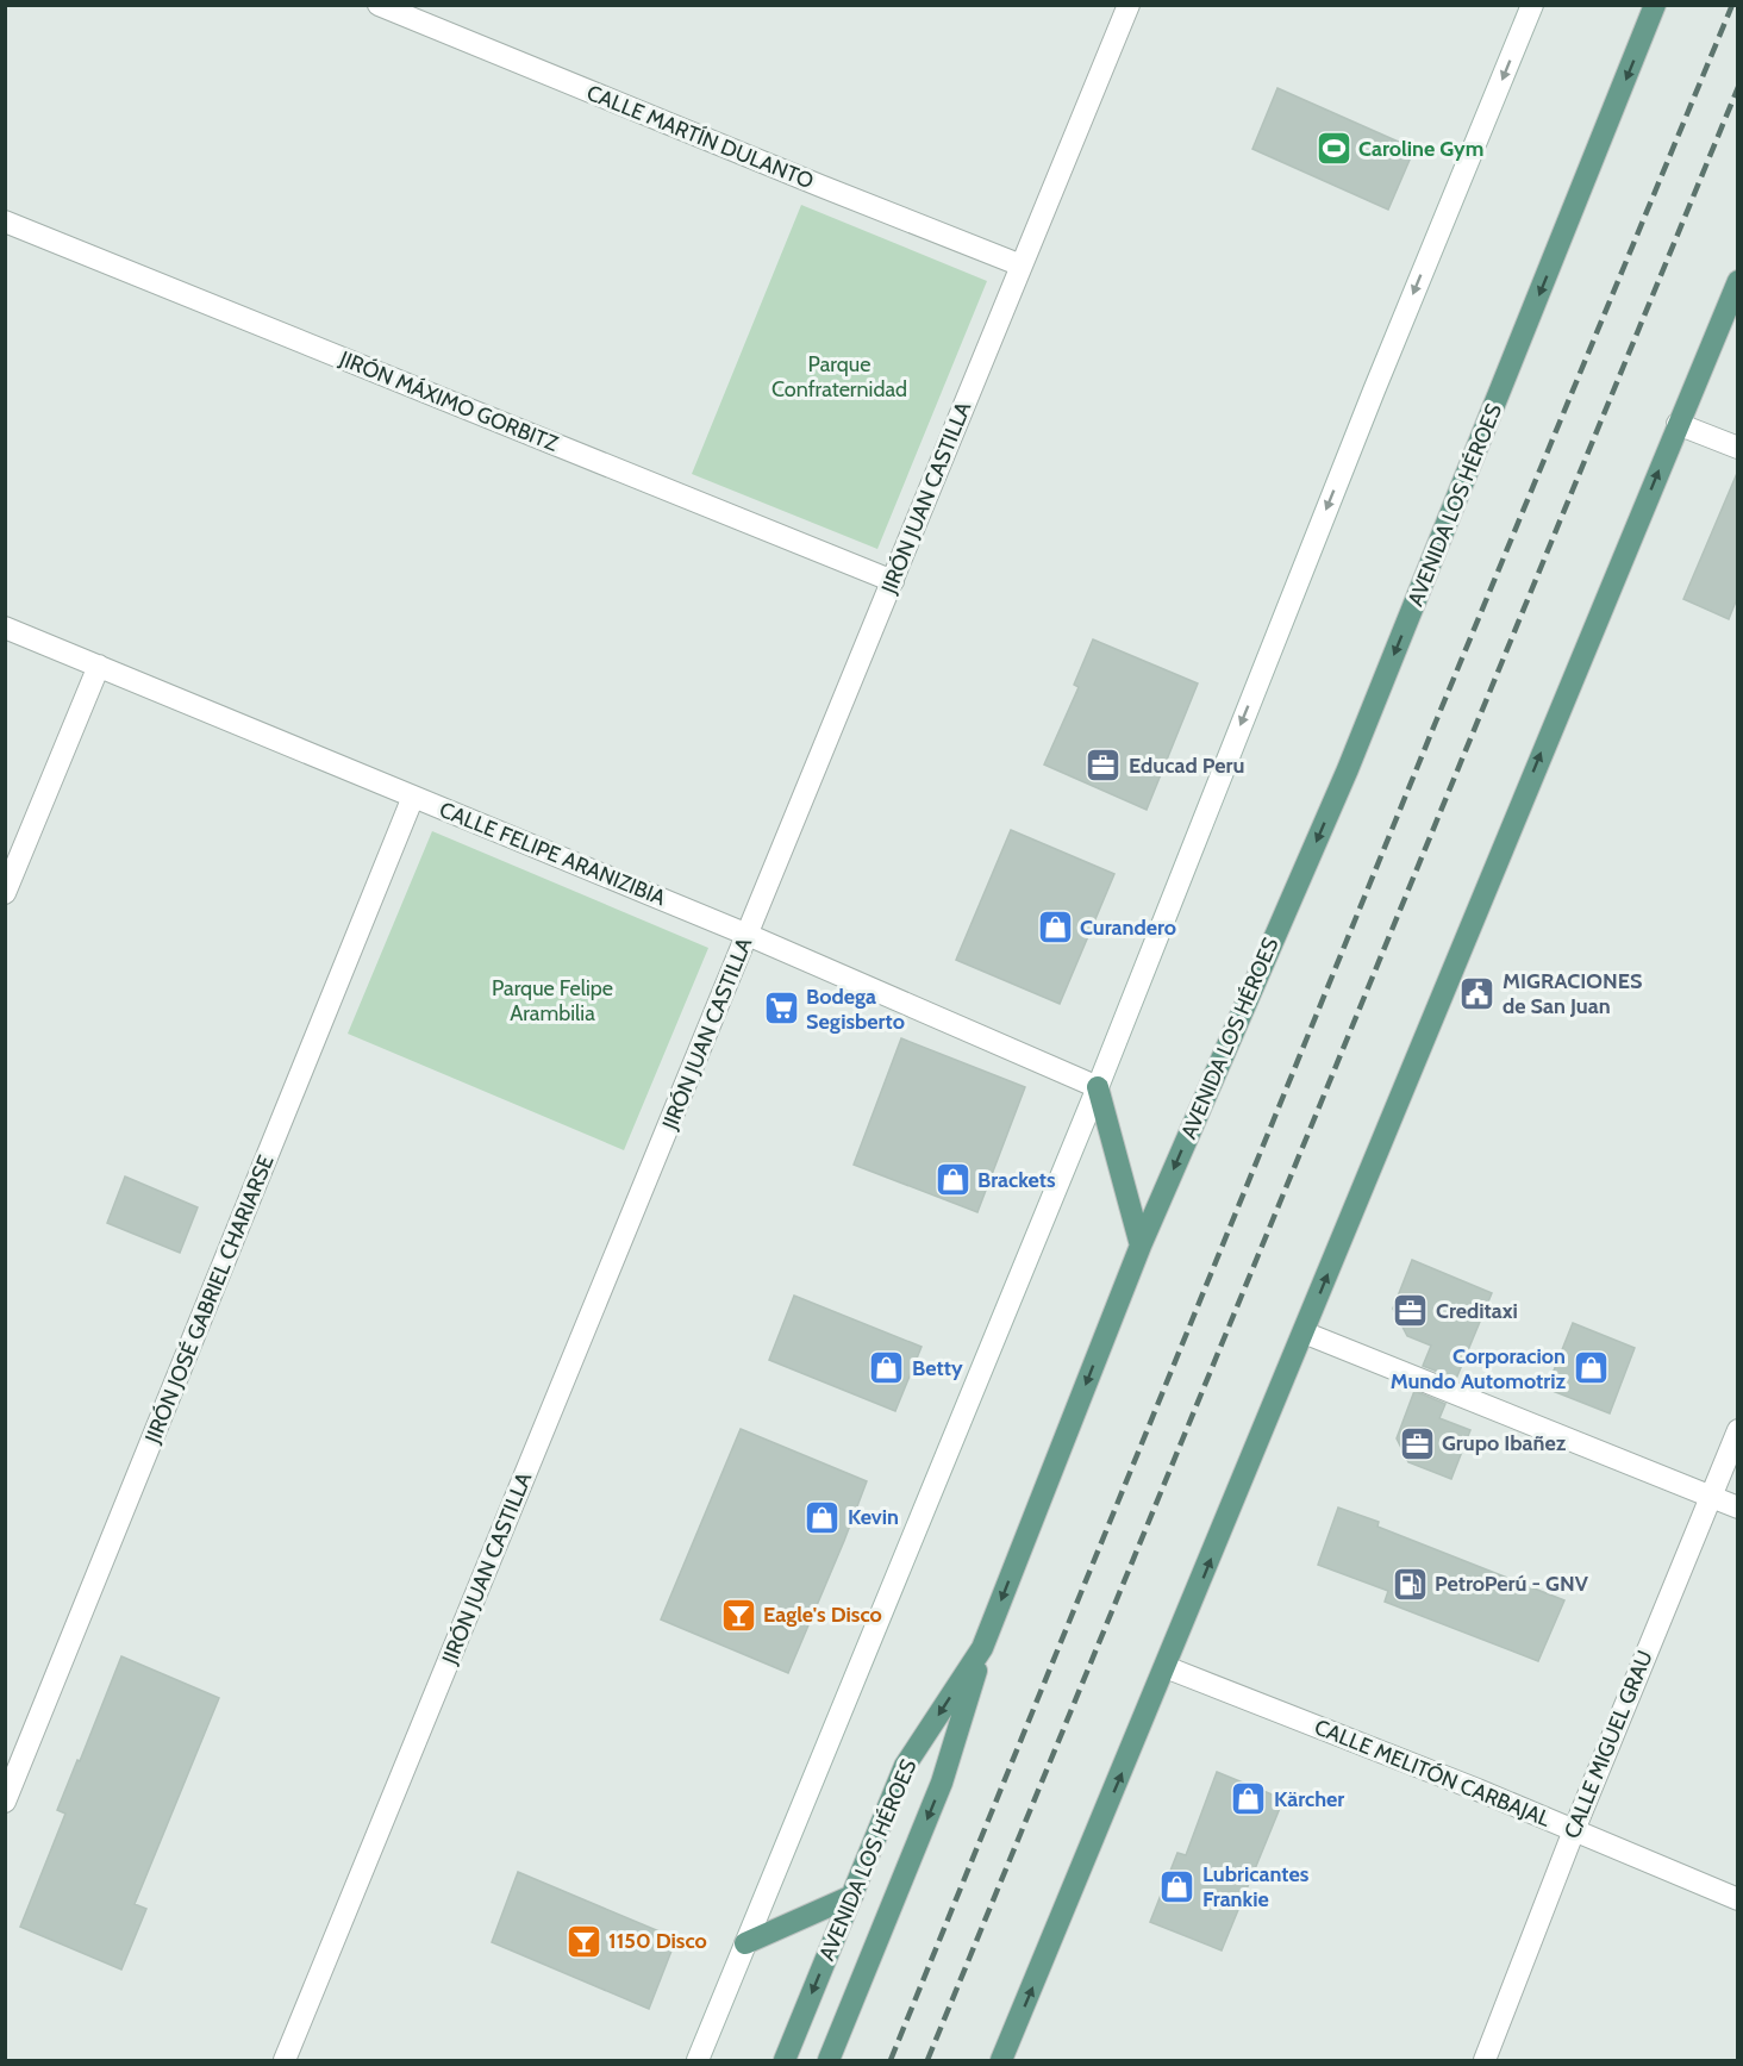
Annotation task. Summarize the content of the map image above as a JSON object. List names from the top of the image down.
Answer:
{
  "streets": {
    "main road": ["AVENIDA LOS HÉROES"],
    "street": [
      "CALLE MARTÍN DULANTO",
      "JIRÓN MÁXIMO GORBITZ",
      "JIRÓN JUAN CASTILLA",
      "CALLE FELIPE ARANIZIBIA",
      "JIRÓN JOSÉ GABRIEL CHARIARSE",
      "CALLE MIGUEL GRAU",
      "CALLE MELITÓN CARBAJAL"
    ]
  },
  "crossings": [
    ["CALLE MARTÍN DULANTO", "JIRÓN JUAN CASTILLA"],
    ["JIRÓN MÁXIMO GORBITZ", "JIRÓN JUAN CASTILLA"],
    ["JIRÓN JUAN CASTILLA", "CALLE FELIPE ARANIZIBIA"],
    ["CALLE FELIPE ARANIZIBIA", "JIRÓN JOSÉ GABRIEL CHARIARSE"],
    ["CALLE MIGUEL GRAU", "CALLE MELITÓN CARBAJAL"]
  ],
  "parks": ["Parque Confraternidad", "Parque Felipe Arambilia"],
  "places": {
    "sports": ["Caroline Gym"],
    "office": ["Educad Peru", "Creditaxi", "Grupo Ibañez"],
    "shop": [
      "Curandero",
      "Brackets",
      "Betty",
      "Corporacion Mundo Automotriz",
      "Kevin",
      "Kärcher",
      "Lubricantes Frankie"
    ],
    "public building": ["MIGRACIONES de San Juan"],
    "supermarket": ["Bodega Segisberto"],
    "fuel station": ["PetroPerú - GNV"],
    "bar": ["Eagle's Disco", "1150 Disco"]
  }
}
